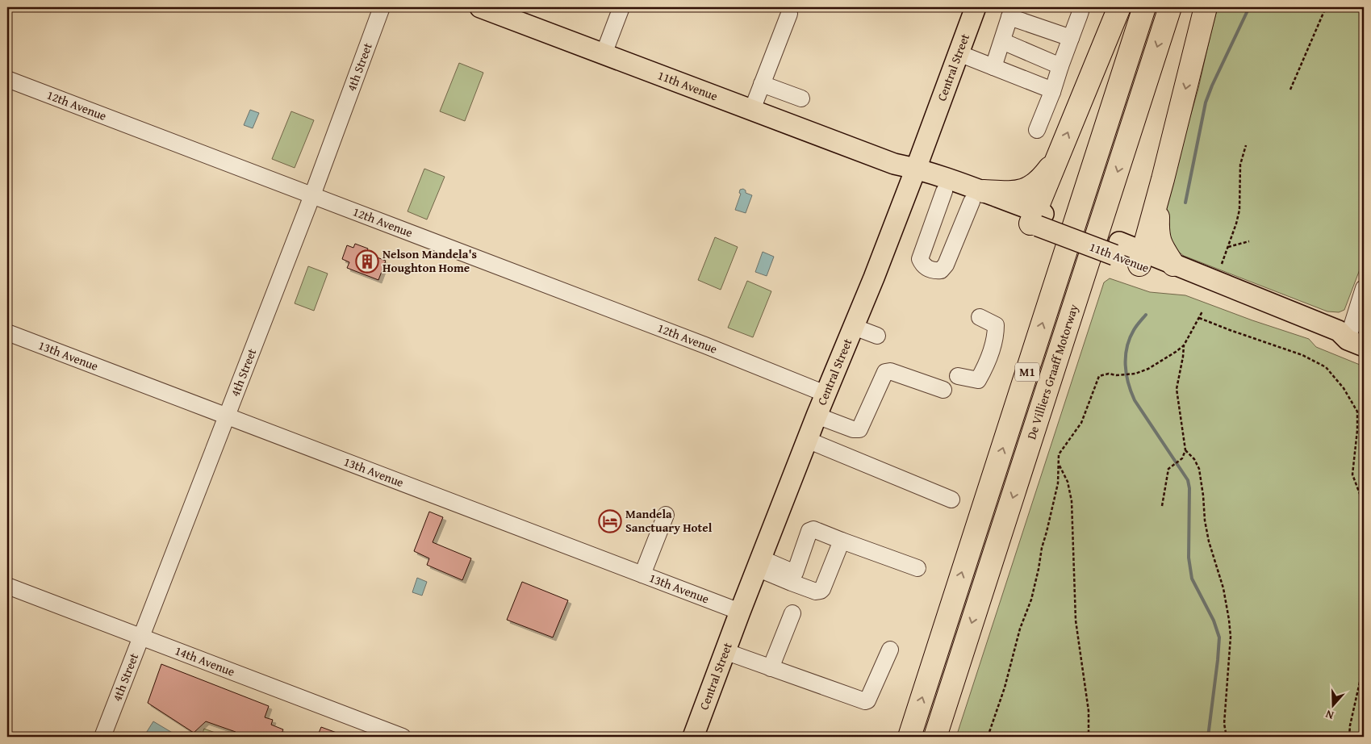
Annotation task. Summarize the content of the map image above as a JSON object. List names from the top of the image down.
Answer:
{
  "streets": {
    "highway": ["M1", "De Villiers Graaff Motorway"],
    "main road": ["Central Street", "11th Avenue"],
    "street": [
      "4th Street",
      "12th Avenue",
      "13th Avenue",
      "14th Avenue"
    ]
  },
  "crossings": [
    ["4th Street", "12th Avenue"],
    ["4th Street", "13th Avenue"],
    ["4th Street", "14th Avenue"],
    ["Central Street", "11th Avenue"],
    ["Central Street", "12th Avenue"],
    ["Central Street", "13th Avenue"]
  ],
  "places": {
    "building": ["Nelson Mandela's Houghton Home"],
    "hotel": ["Mandela Sanctuary Hotel"]
  },
  "north": "bottom"
}
